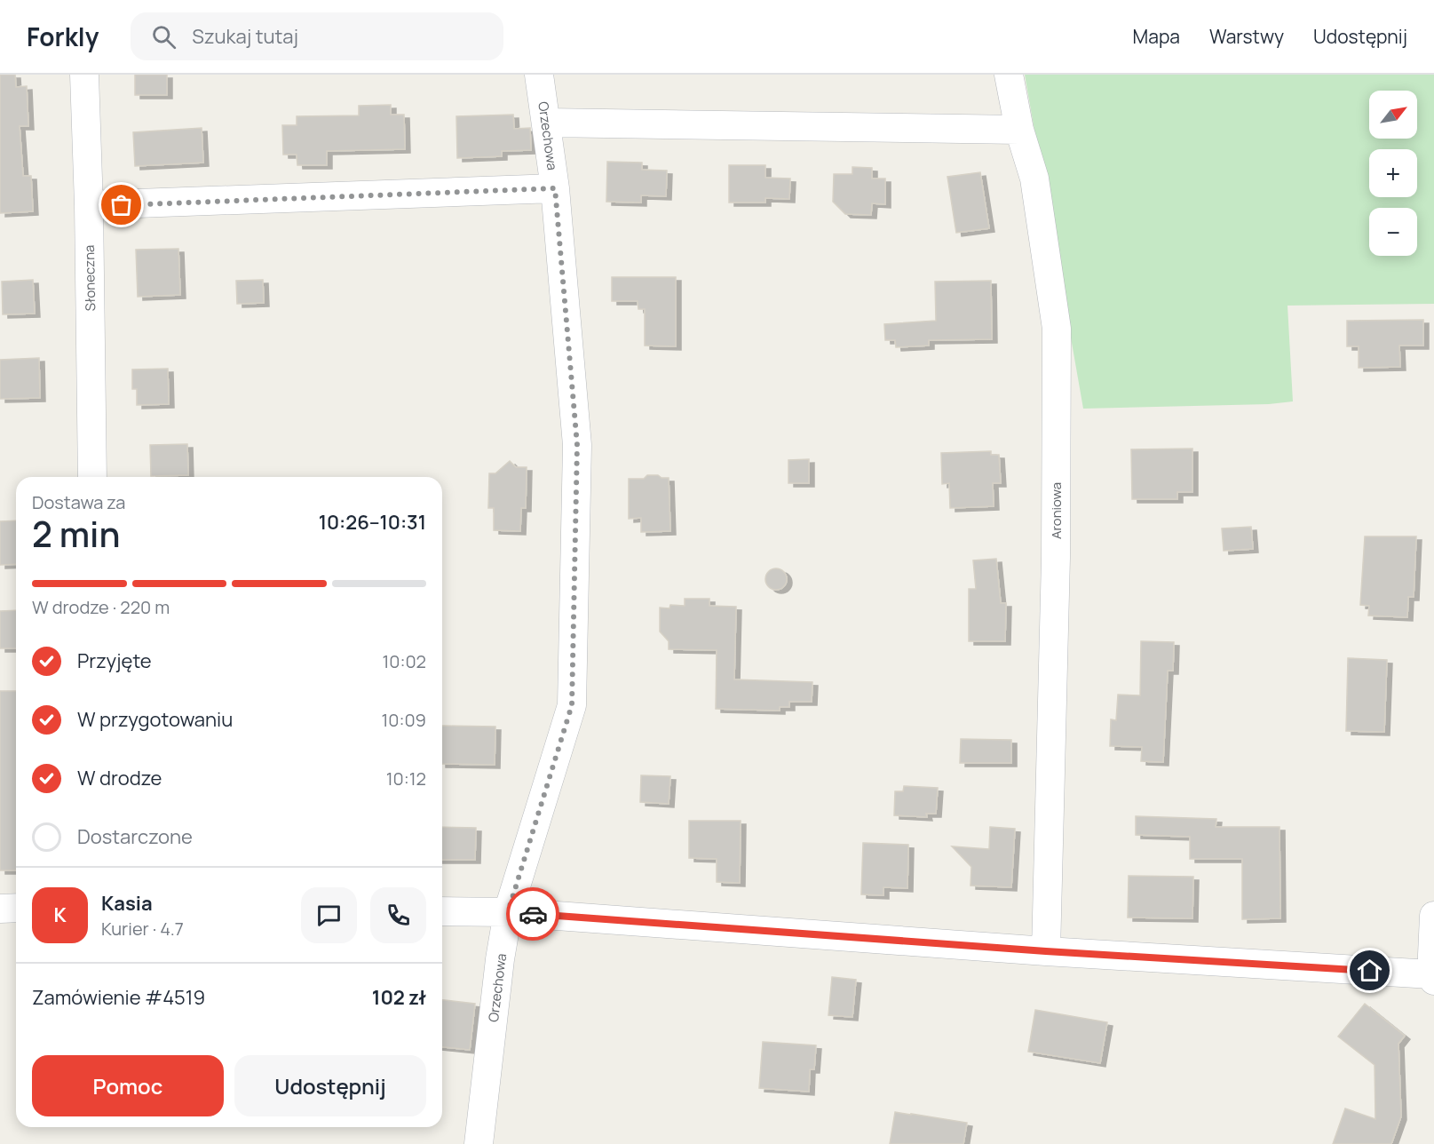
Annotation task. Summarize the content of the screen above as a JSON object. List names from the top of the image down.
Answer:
{
  "streets": {
    "street": ["Orzechowa", "Słoneczna", "Aroniowa"]
  },
  "north": "top right",
  "page": {
    "header": "Forkly",
    "search": "Szukaj tutaj",
    "nav": ["Mapa", "Warstwy", "Udostępnij"],
    "map_buttons": ["+", "−"],
    "heading": ["2 min", "Dostawa za", "10:26–10:31"],
    "panel": [
      "Kasia",
      "Kurier · 4.7",
      "Zamówienie #4519",
      "102 zł"
    ],
    "bar": "W drodze · 220 m",
    "list": [
      ["Przyjęte", "10:02"],
      ["W przygotowaniu", "10:09"],
      ["W drodze", "10:12"],
      "Dostarczone"
    ],
    "round": "K",
    "buttons": ["Pomoc", "Udostępnij"]
  }
}
